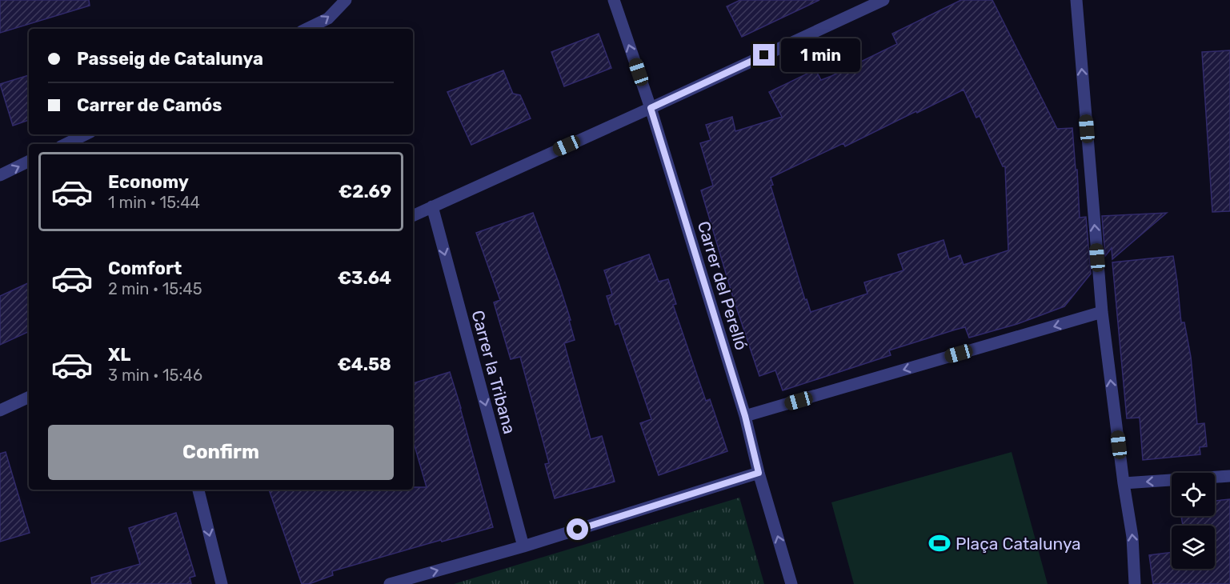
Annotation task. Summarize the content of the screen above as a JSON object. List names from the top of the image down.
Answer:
{
  "streets": {
    "street": ["Carrer del Perelló", "Carrer la Tribana"]
  },
  "one_way": ["Carrer del Perelló", "Carrer la Tribana"],
  "places": {
    "sports": ["Plaça Catalunya"]
  },
  "page": {
    "banner": ["Passeig de Catalunya", "Carrer de Camós"],
    "bubble": "1 min",
    "list": [
      {
        "name": "Economy",
        "note": "1 min · 15:44",
        "value": "€2.69"
      },
      {
        "name": "Comfort",
        "note": "2 min · 15:45",
        "value": "€3.64"
      },
      {
        "name": "XL",
        "note": "3 min · 15:46",
        "value": "€4.58"
      }
    ],
    "buttons": "Confirm"
  }
}
